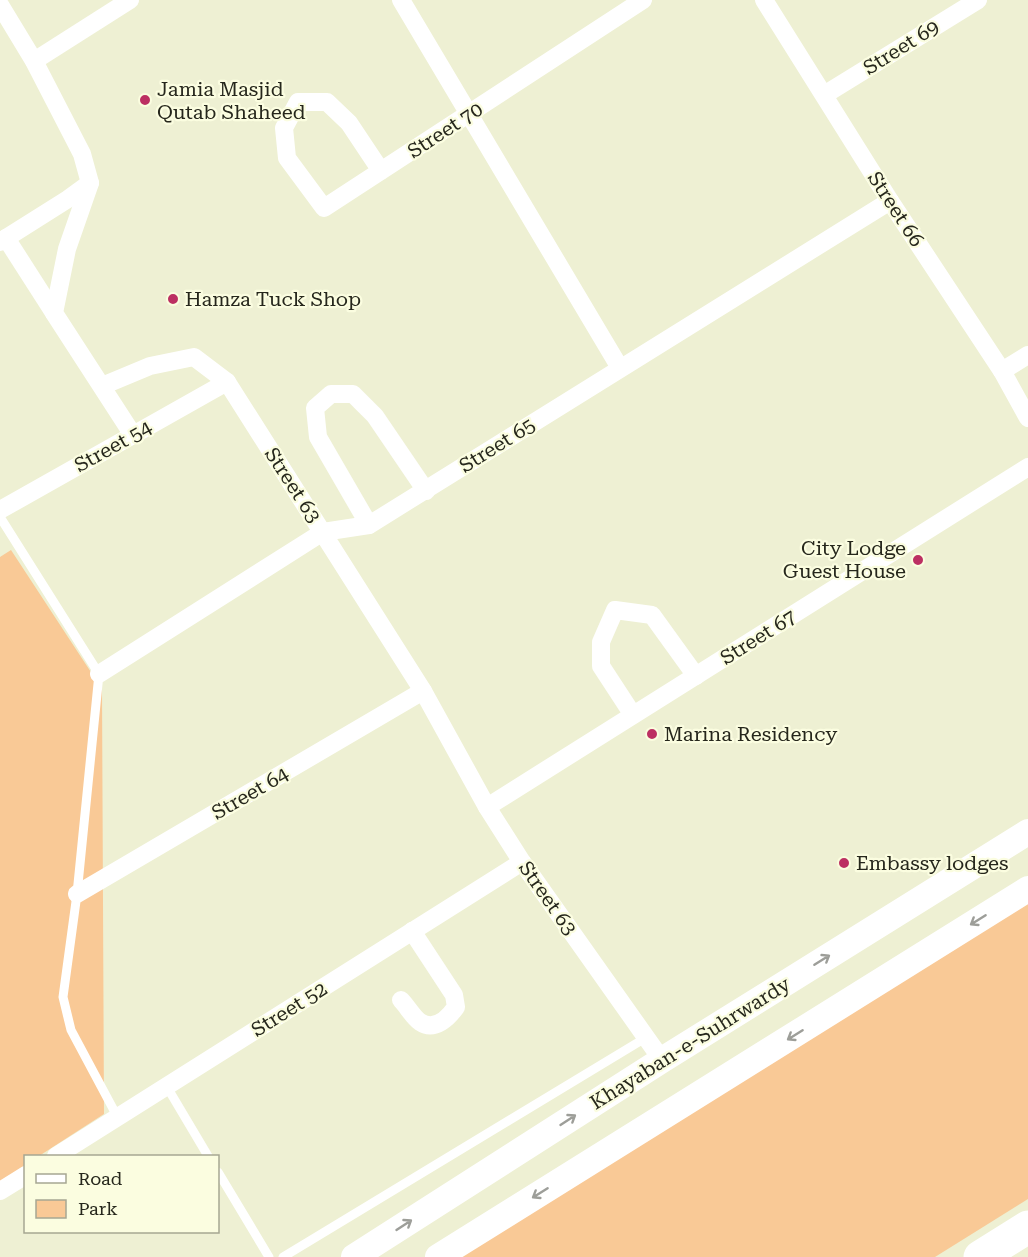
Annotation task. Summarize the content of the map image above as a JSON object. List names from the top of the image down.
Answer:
{
  "streets": {
    "main road": ["Khayaban-e-Suhrwardy"],
    "street": [
      "Street 69",
      "Street 70",
      "Street 66",
      "Street 65",
      "Street 54",
      "Street 63",
      "Street 67",
      "Street 64",
      "Street 52"
    ]
  },
  "crossings": [
    ["Street 69", "Street 66"],
    ["Street 66", "Street 65"],
    ["Street 65", "Street 63"],
    ["Street 54", "Street 63"],
    ["Street 63", "Street 67"],
    ["Street 63", "Street 64"],
    ["Street 63", "Street 52"],
    ["Street 63", "Khayaban-e-Suhrwardy"]
  ],
  "places": [
    "Jamia Masjid Qutab Shaheed",
    "Hamza Tuck Shop",
    "City Lodge Guest House",
    "Marina Residency",
    "Embassy lodges"
  ],
  "legend": ["Road", "Park"]
}
